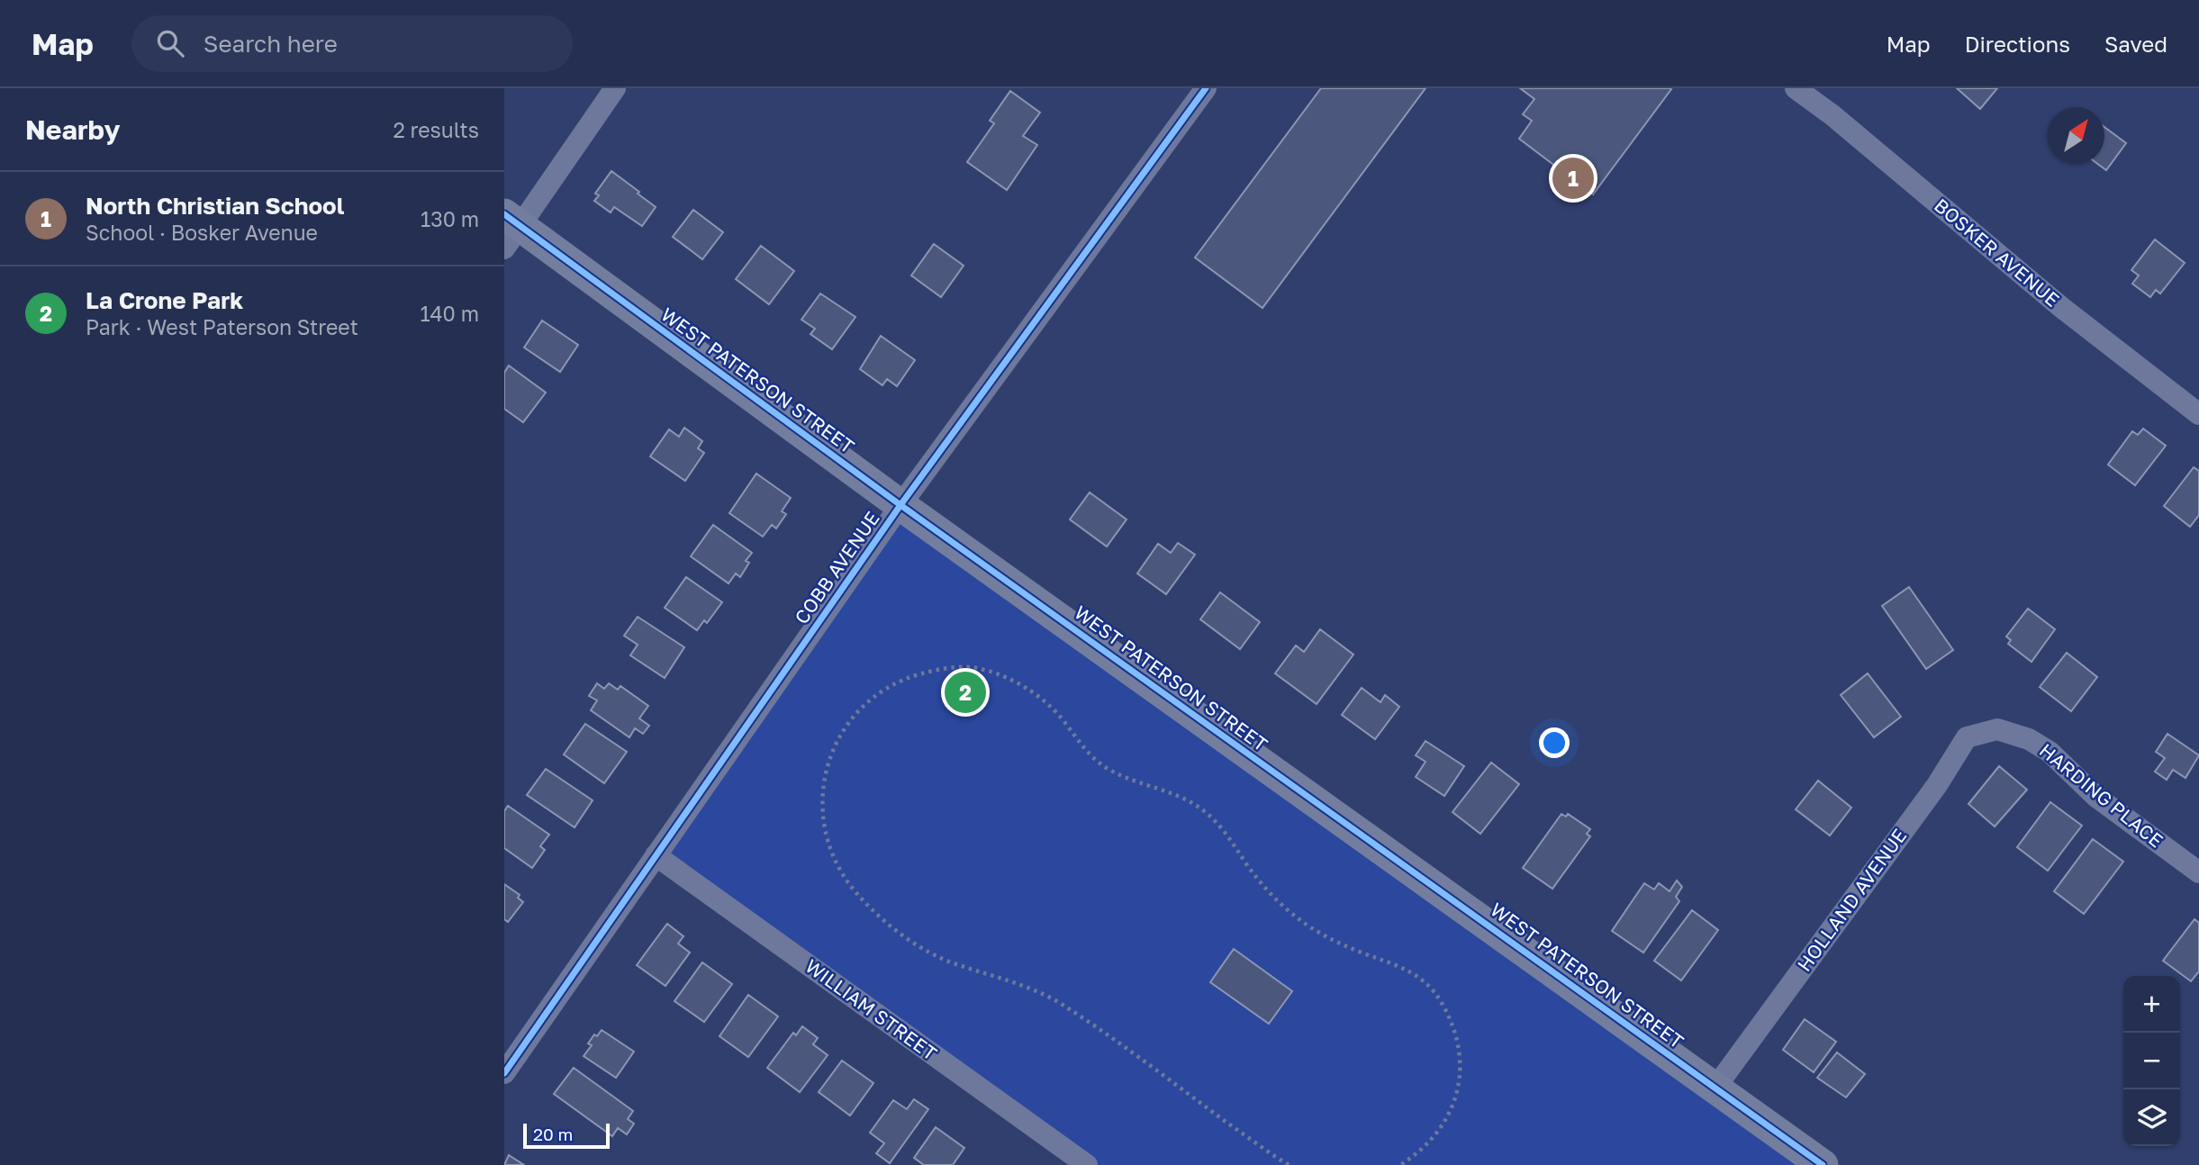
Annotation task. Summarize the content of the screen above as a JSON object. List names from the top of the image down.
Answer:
{
  "streets": {
    "street": [
      "BOSKER AVENUE",
      "WEST PATERSON STREET",
      "COBB AVENUE",
      "HARDING PLACE",
      "HOLLAND AVENUE",
      "WILLIAM STREET"
    ]
  },
  "crossings": [
    ["WEST PATERSON STREET", "COBB AVENUE"],
    ["WEST PATERSON STREET", "HOLLAND AVENUE"],
    ["COBB AVENUE", "WILLIAM STREET"],
    ["HARDING PLACE", "HOLLAND AVENUE"]
  ],
  "scale_bar": "20 m",
  "north": "top right",
  "page": {
    "header": "Map",
    "search": "Search here",
    "nav": ["Map", "Directions", "Saved"],
    "heading": ["Nearby", "2 results"],
    "pins": ["1", "2"],
    "list": [
      {
        "mark": "1",
        "name": "North Christian School",
        "note": "School · Bosker Avenue",
        "value": "130 m"
      },
      {
        "mark": "2",
        "name": "La Crone Park",
        "note": "Park · West Paterson Street",
        "value": "140 m"
      }
    ],
    "map_buttons": ["+", "−"],
    "scale": "20 m"
  }
}
